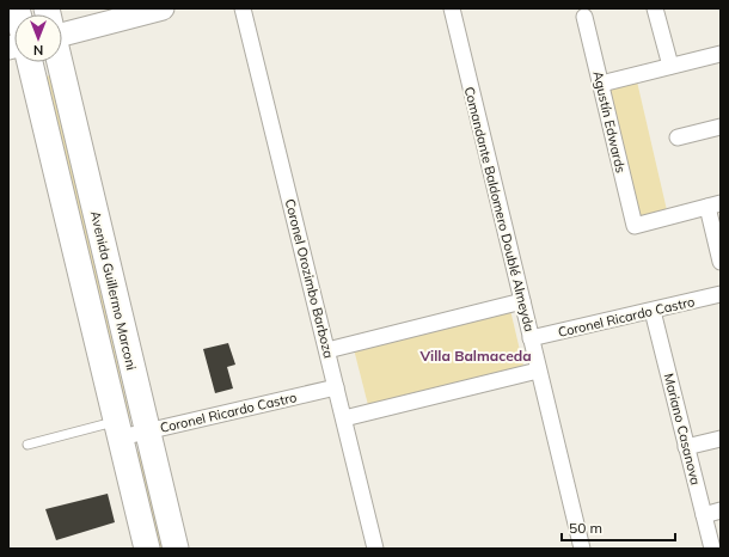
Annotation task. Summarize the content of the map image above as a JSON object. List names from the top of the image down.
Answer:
{
  "streets": {
    "main road": ["Avenida Guillermo Marconi"],
    "street": [
      "Agustín Edwards",
      "Comandante Baldomero Doublé Almeyda",
      "Coronel Orozimbo Barboza",
      "Coronel Ricardo Castro",
      "Mariano Casanova"
    ]
  },
  "crossings": [
    ["Comandante Baldomero Doublé Almeyda", "Coronel Ricardo Castro"],
    ["Coronel Orozimbo Barboza", "Coronel Ricardo Castro"],
    ["Avenida Guillermo Marconi", "Coronel Ricardo Castro"],
    ["Coronel Ricardo Castro", "Mariano Casanova"]
  ],
  "districts": ["Villa Balmaceda"],
  "scale_bar": "50 m",
  "north": "bottom"
}
